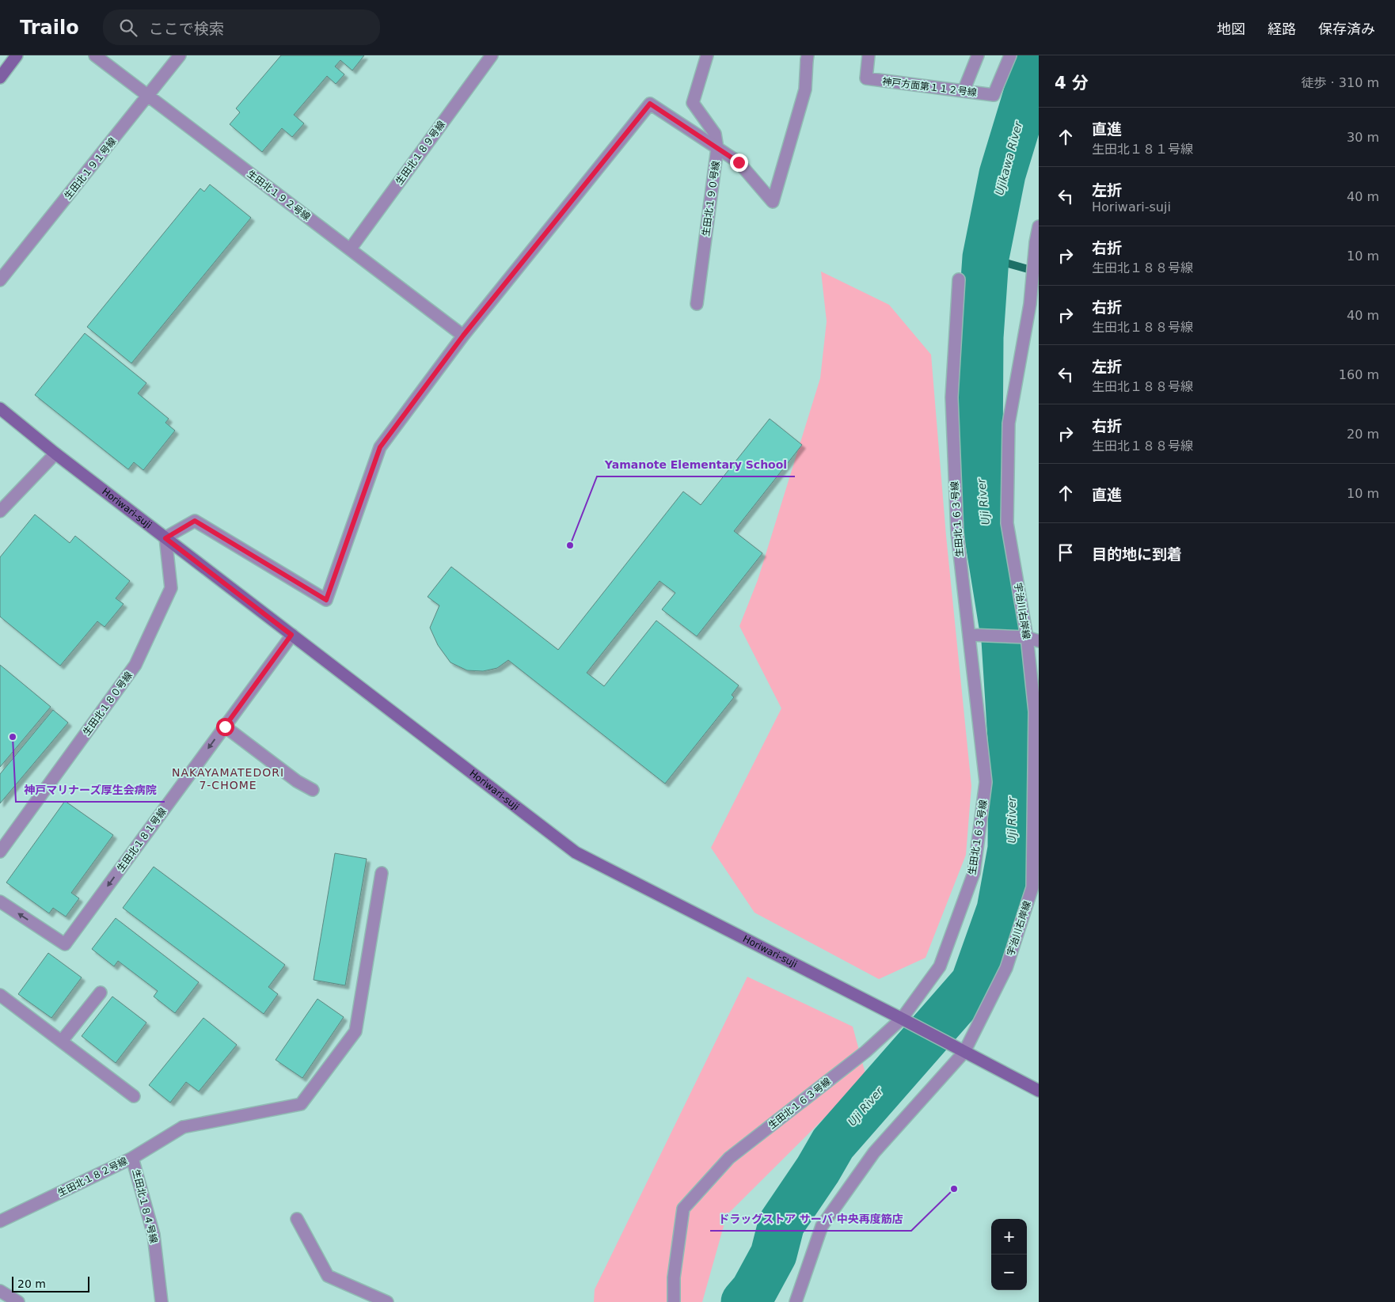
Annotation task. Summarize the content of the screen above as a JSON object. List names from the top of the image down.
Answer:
{
  "streets": {
    "street": [
      "神戸方面第１１２号線",
      "生田北１８９号線",
      "生田北１９１号線",
      "生田北１９２号線",
      "生田北１９０号線",
      "Horiwari-suji",
      "生田北１６３号線",
      "宇治川右岸線",
      "生田北１８０号線",
      "生田北１８１号線",
      "生田北１８２号線",
      "生田北１８４号線"
    ]
  },
  "crossings": [
    ["生田北１８９号線", "生田北１９２号線"],
    ["生田北１９１号線", "生田北１９２号線"],
    ["Horiwari-suji", "生田北１６３号線"],
    ["Horiwari-suji", "宇治川右岸線"],
    ["Horiwari-suji", "生田北１８０号線"],
    ["Horiwari-suji", "生田北１８１号線"],
    ["生田北１８２号線", "生田北１８４号線"]
  ],
  "one_way": ["生田北１８１号線"],
  "districts": ["NAKAYAMATEDORI 7-CHOME"],
  "water": ["Ujikawa River", "Uji River"],
  "places": ["Yamanote Elementary School", "神戸マリナーズ厚生会病院", "ドラッグストア サーバ 中央再度筋店"],
  "scale_bar": "20 m",
  "page": {
    "header": "Trailo",
    "search": "ここで検索",
    "nav": ["地図", "経路", "保存済み"],
    "heading": ["4 分", "徒歩 · 310 m"],
    "list": [
      ["直進", "生田北１８１号線", "30 m"],
      ["左折", "Horiwari-suji", "40 m"],
      ["右折", "生田北１８８号線", "10 m"],
      ["右折", "生田北１８８号線", "40 m"],
      ["左折", "生田北１８８号線", "160 m"],
      ["右折", "生田北１８８号線", "20 m"],
      ["直進", "10 m"],
      "目的地に到着"
    ],
    "map_buttons": ["+", "−"],
    "scale": "20 m"
  }
}
